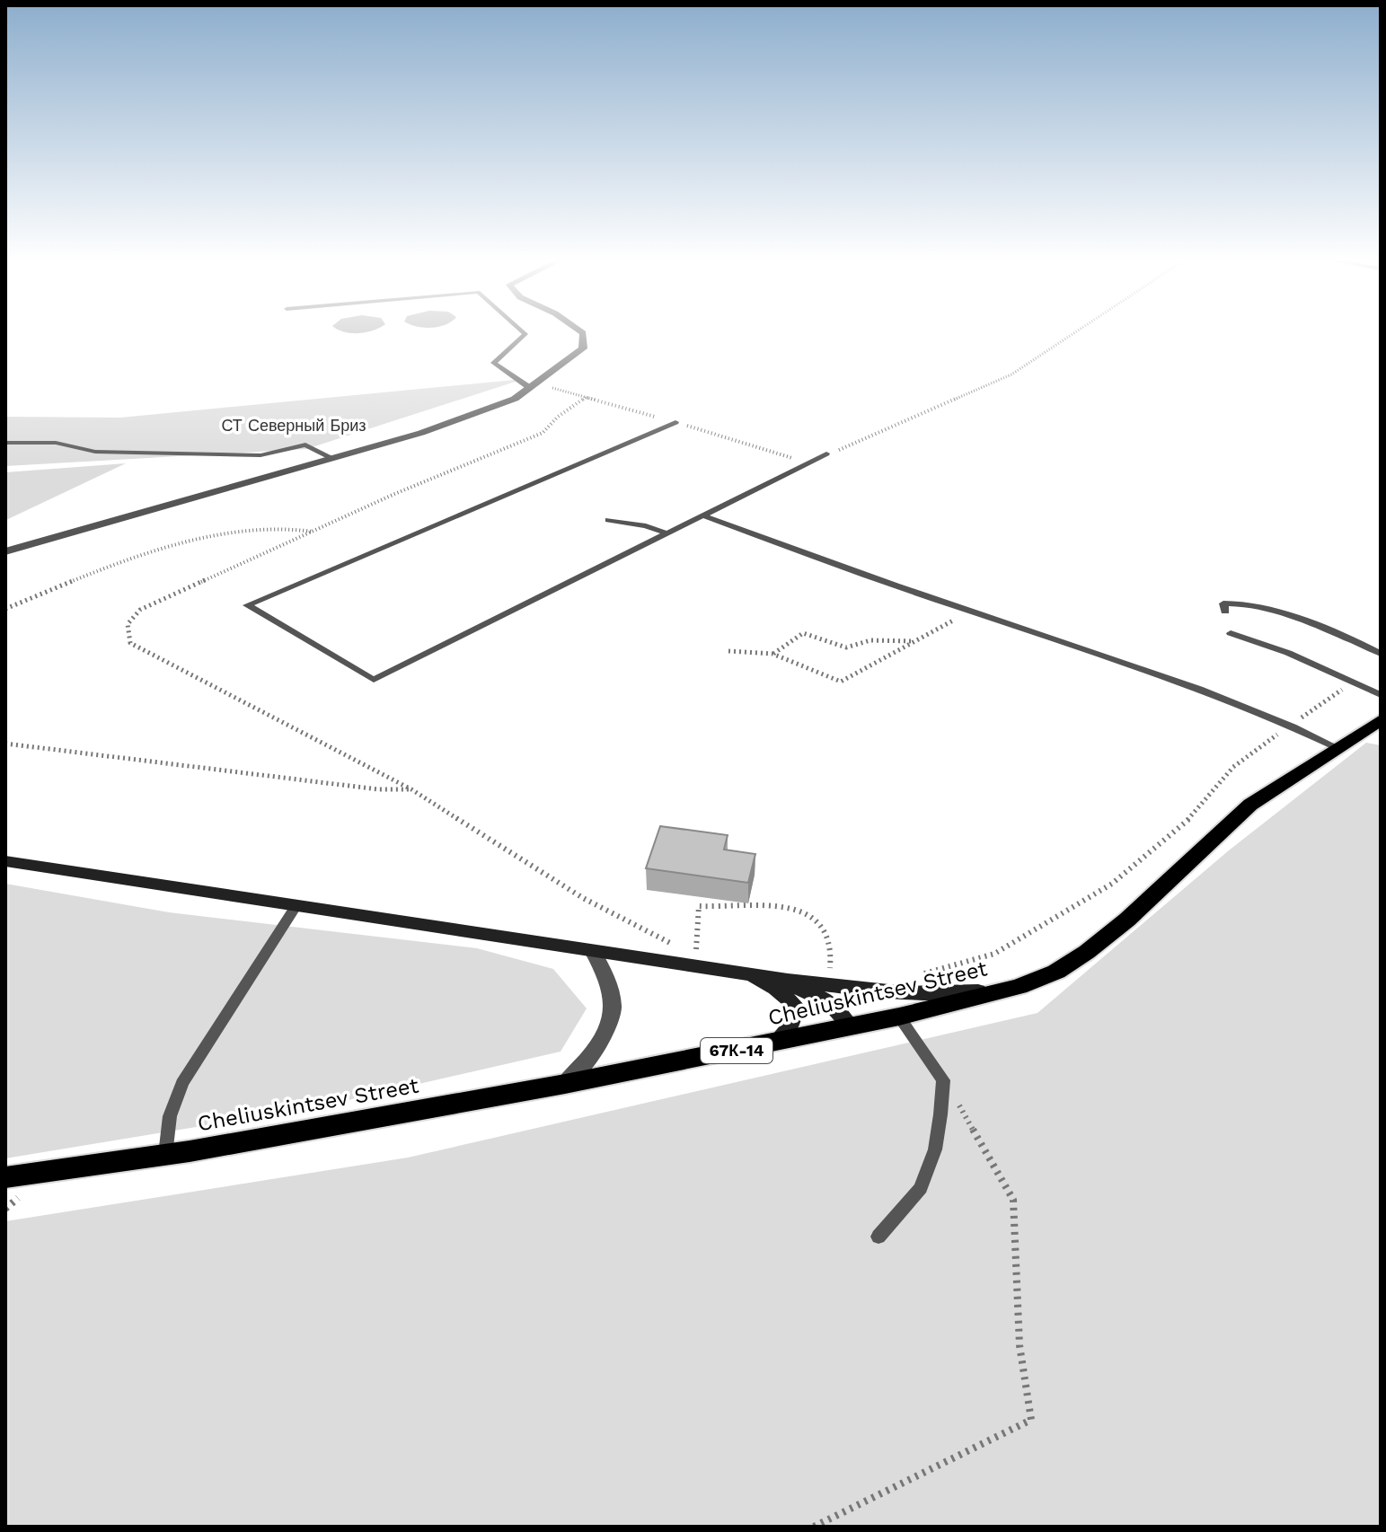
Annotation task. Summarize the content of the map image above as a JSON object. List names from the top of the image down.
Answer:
{
  "streets": {
    "main road": ["Cheliuskintsev Street", "67К-14"]
  },
  "parks": ["СТ Северный Бриз"]
}
